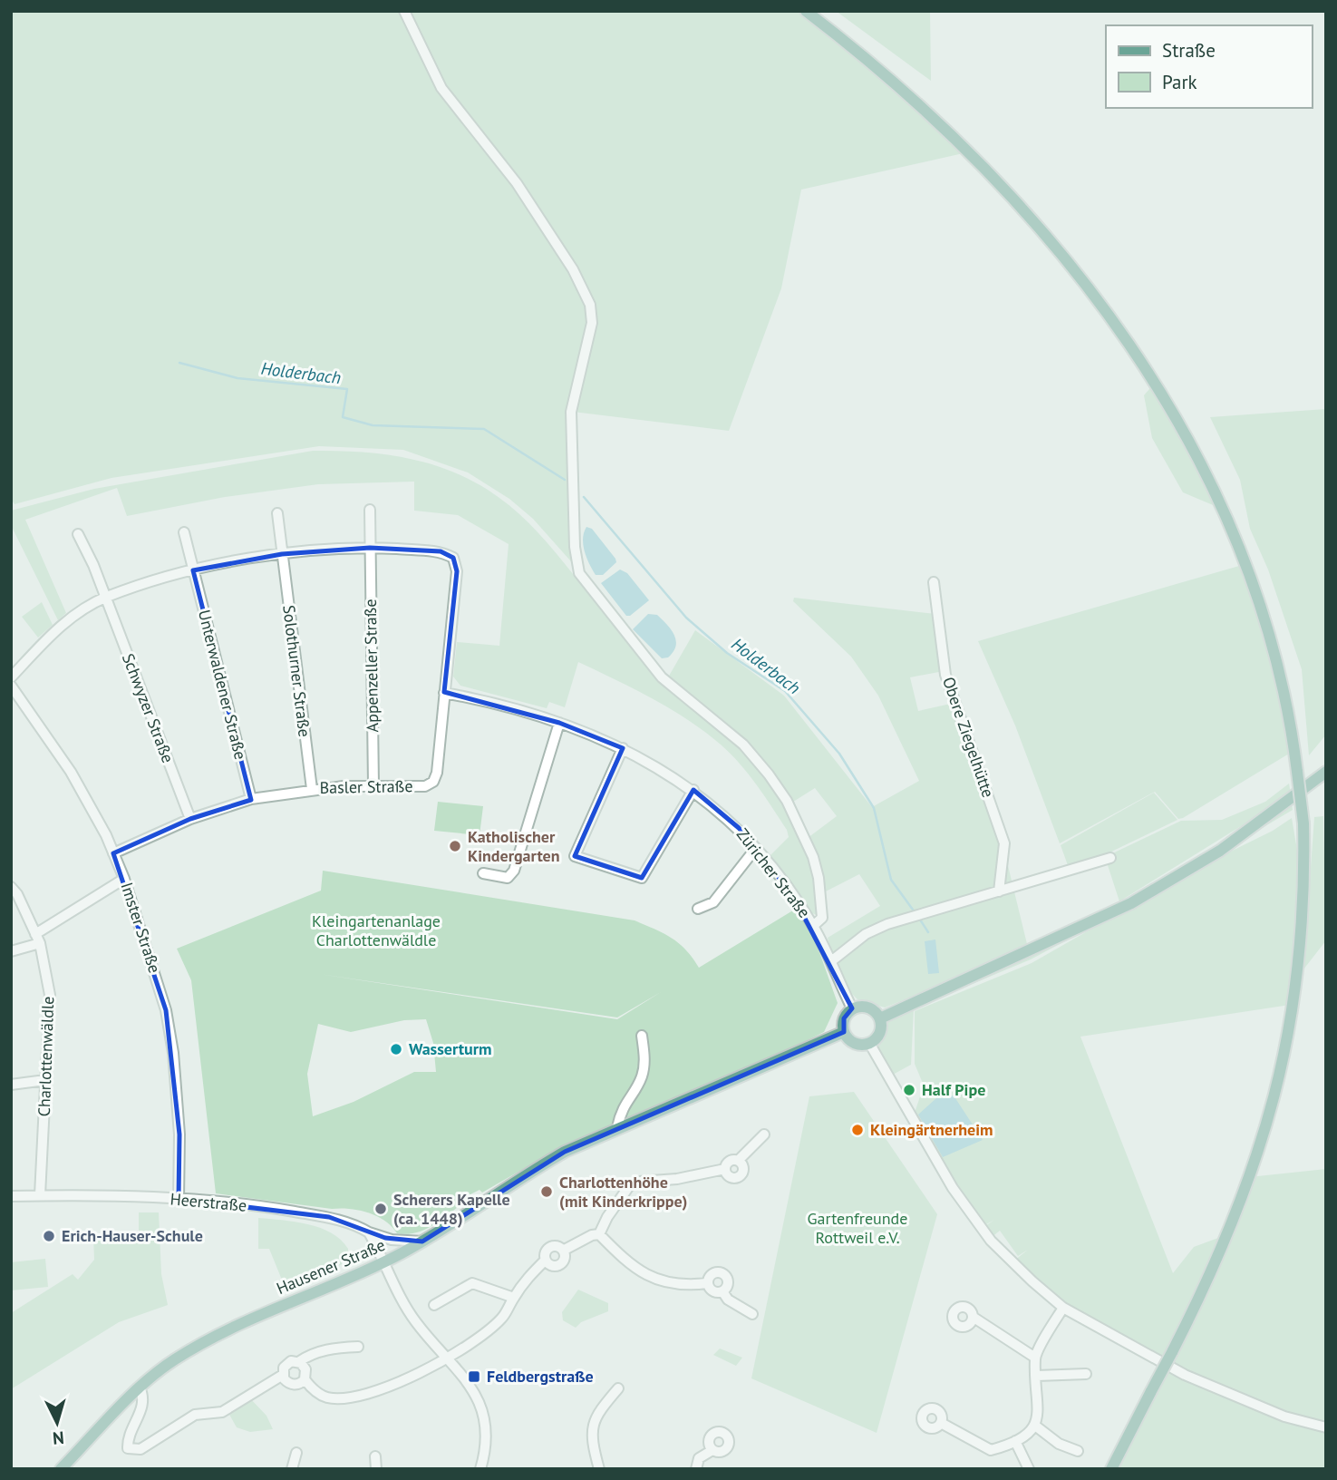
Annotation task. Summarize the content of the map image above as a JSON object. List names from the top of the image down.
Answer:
{
  "streets": {
    "main road": ["Hausener Straße"],
    "street": [
      "Appenzeller Straße",
      "Solothurner Straße",
      "Unterwaldener Straße",
      "Schwyzer Straße",
      "Obere Ziegelhütte",
      "Basler Straße",
      "Züricher Straße",
      "Imster Straße",
      "Charlottenwäldle",
      "Heerstraße"
    ]
  },
  "crossings": [
    ["Appenzeller Straße", "Basler Straße"],
    ["Solothurner Straße", "Basler Straße"],
    ["Unterwaldener Straße", "Basler Straße"],
    ["Schwyzer Straße", "Basler Straße"],
    ["Basler Straße", "Züricher Straße"],
    ["Basler Straße", "Imster Straße"],
    ["Züricher Straße", "Hausener Straße"],
    ["Imster Straße", "Heerstraße"],
    ["Charlottenwäldle", "Heerstraße"],
    ["Heerstraße", "Hausener Straße"]
  ],
  "water": ["Holderbach"],
  "parks": ["Kleingartenanlage Charlottenwäldle", "Gartenfreunde Rottweil e.V."],
  "places": {
    "other": [
      "Katholischer Kindergarten",
      "Wasserturm",
      "Half Pipe",
      "Kleingärtnerheim",
      "Charlottenhöhe (mit Kinderkrippe)",
      "Scherers Kapelle (ca. 1448)",
      "Erich-Hauser-Schule"
    ],
    "transit": ["Feldbergstraße"]
  },
  "legend": ["Straße", "Park"],
  "north": "bottom"
}
